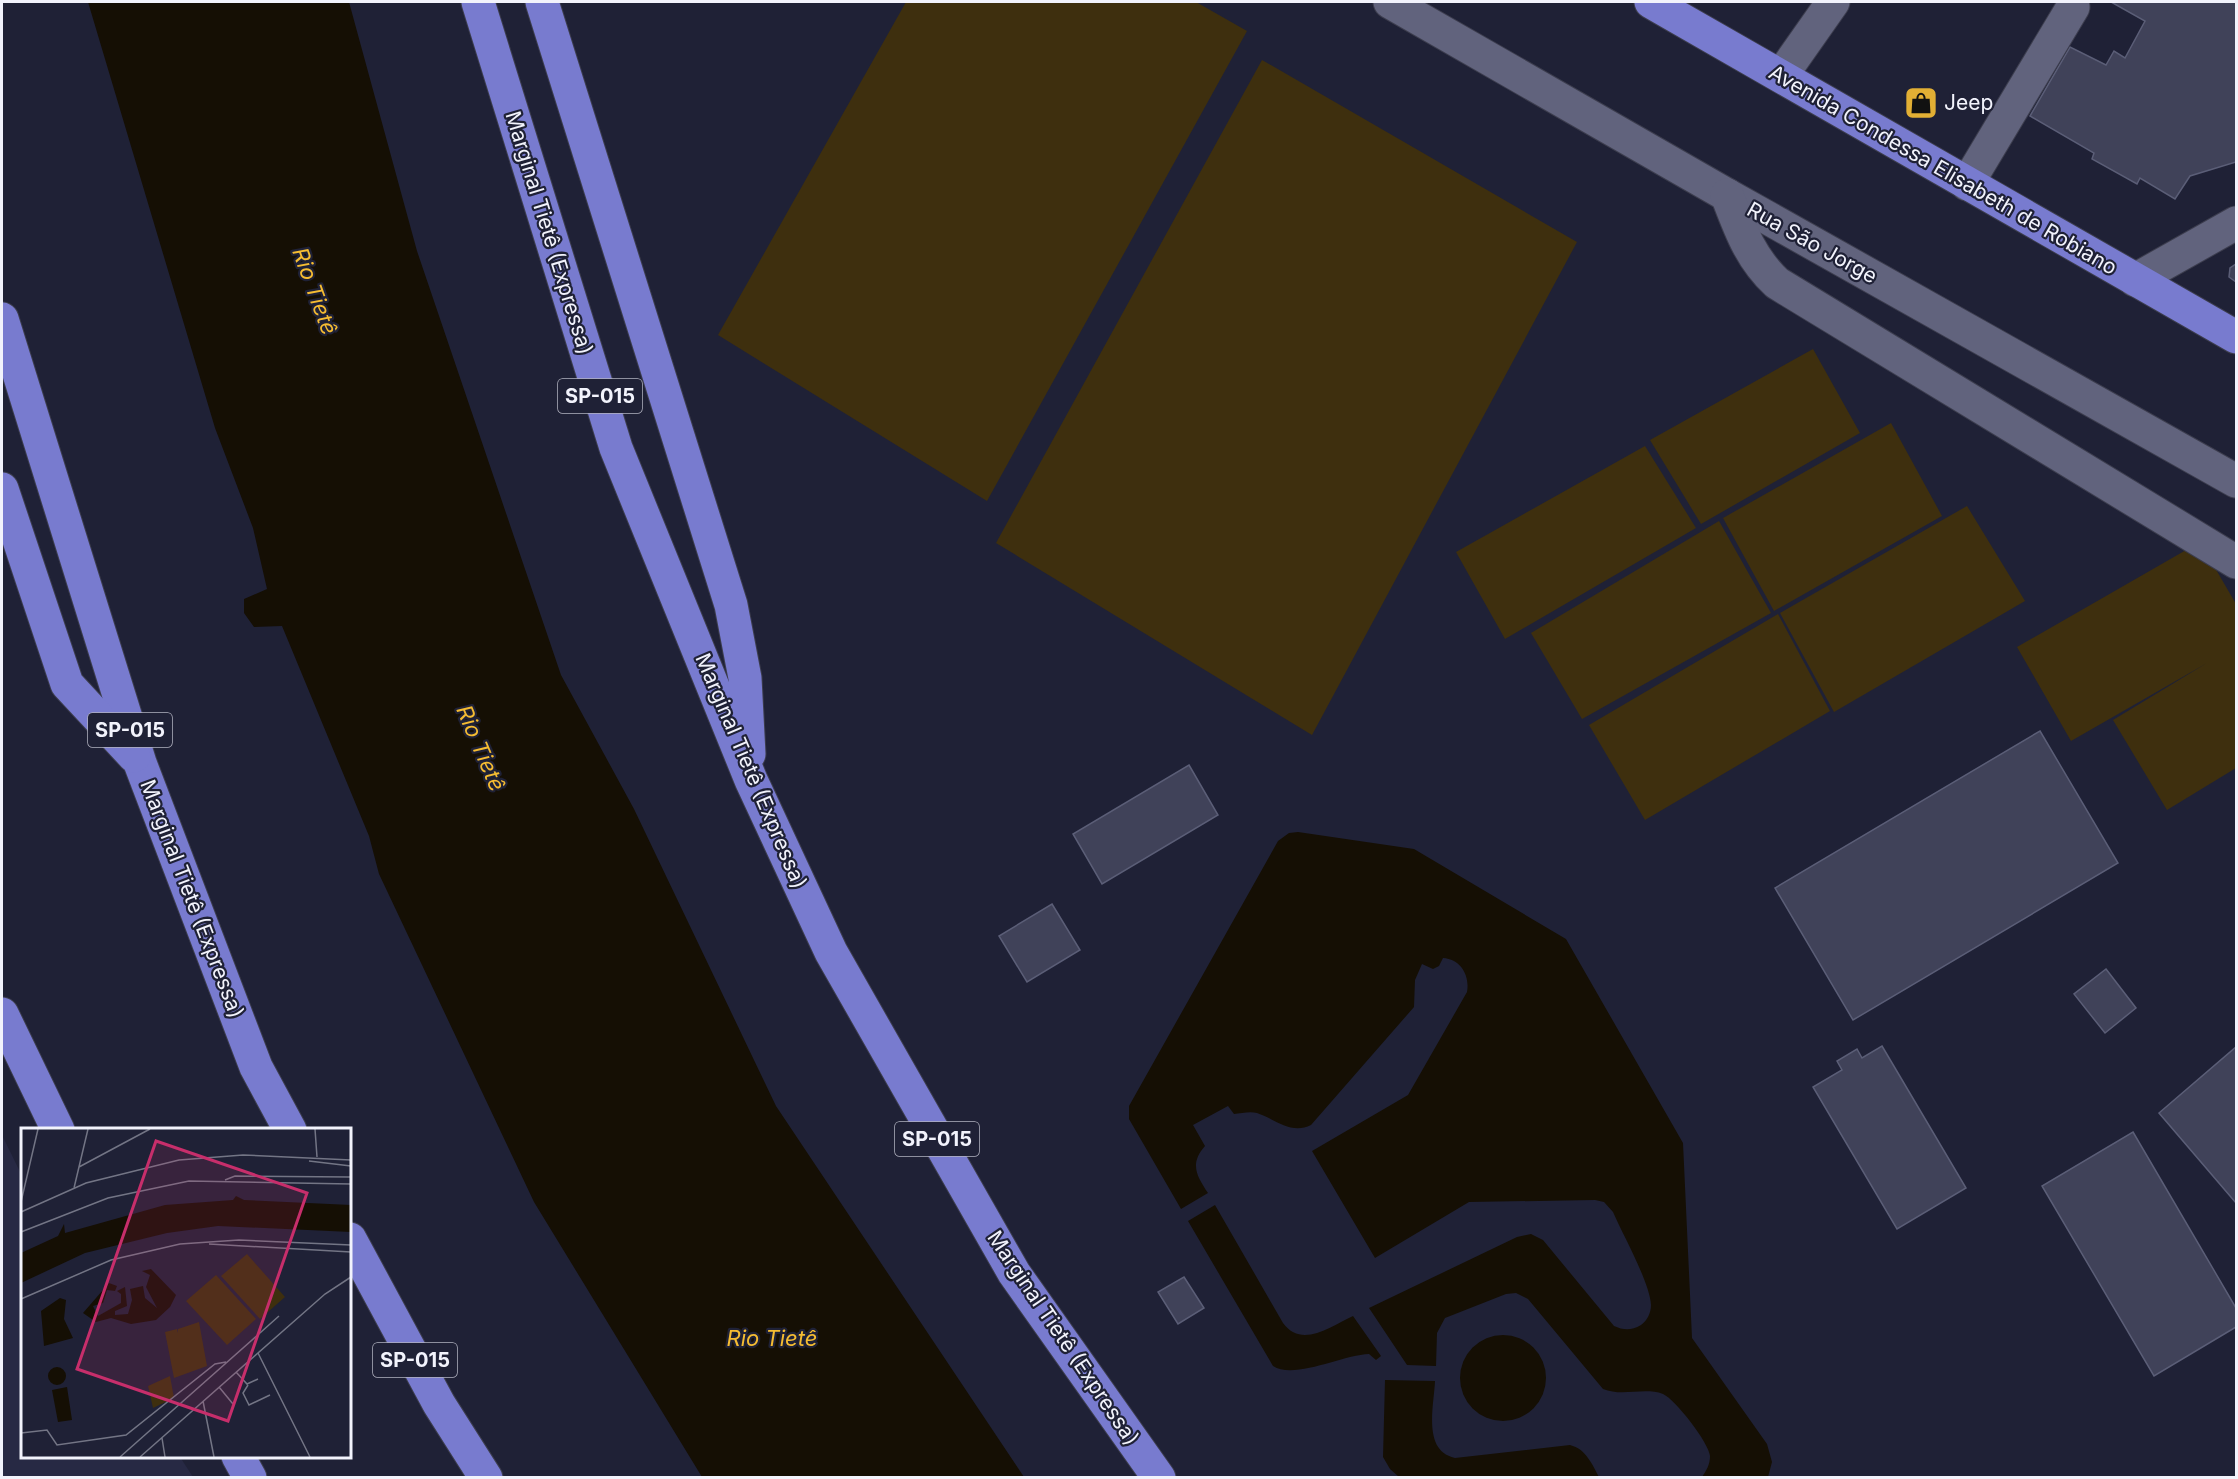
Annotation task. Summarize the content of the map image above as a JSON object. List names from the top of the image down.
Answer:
{
  "streets": {
    "highway": ["Avenida Condessa Elisabeth de Robiano", "Marginal Tietê (Expressa)", "SP-015"],
    "street": ["Rua São Jorge"]
  },
  "water": ["Rio Tietê"],
  "places": {
    "shop": ["Jeep"]
  }
}
